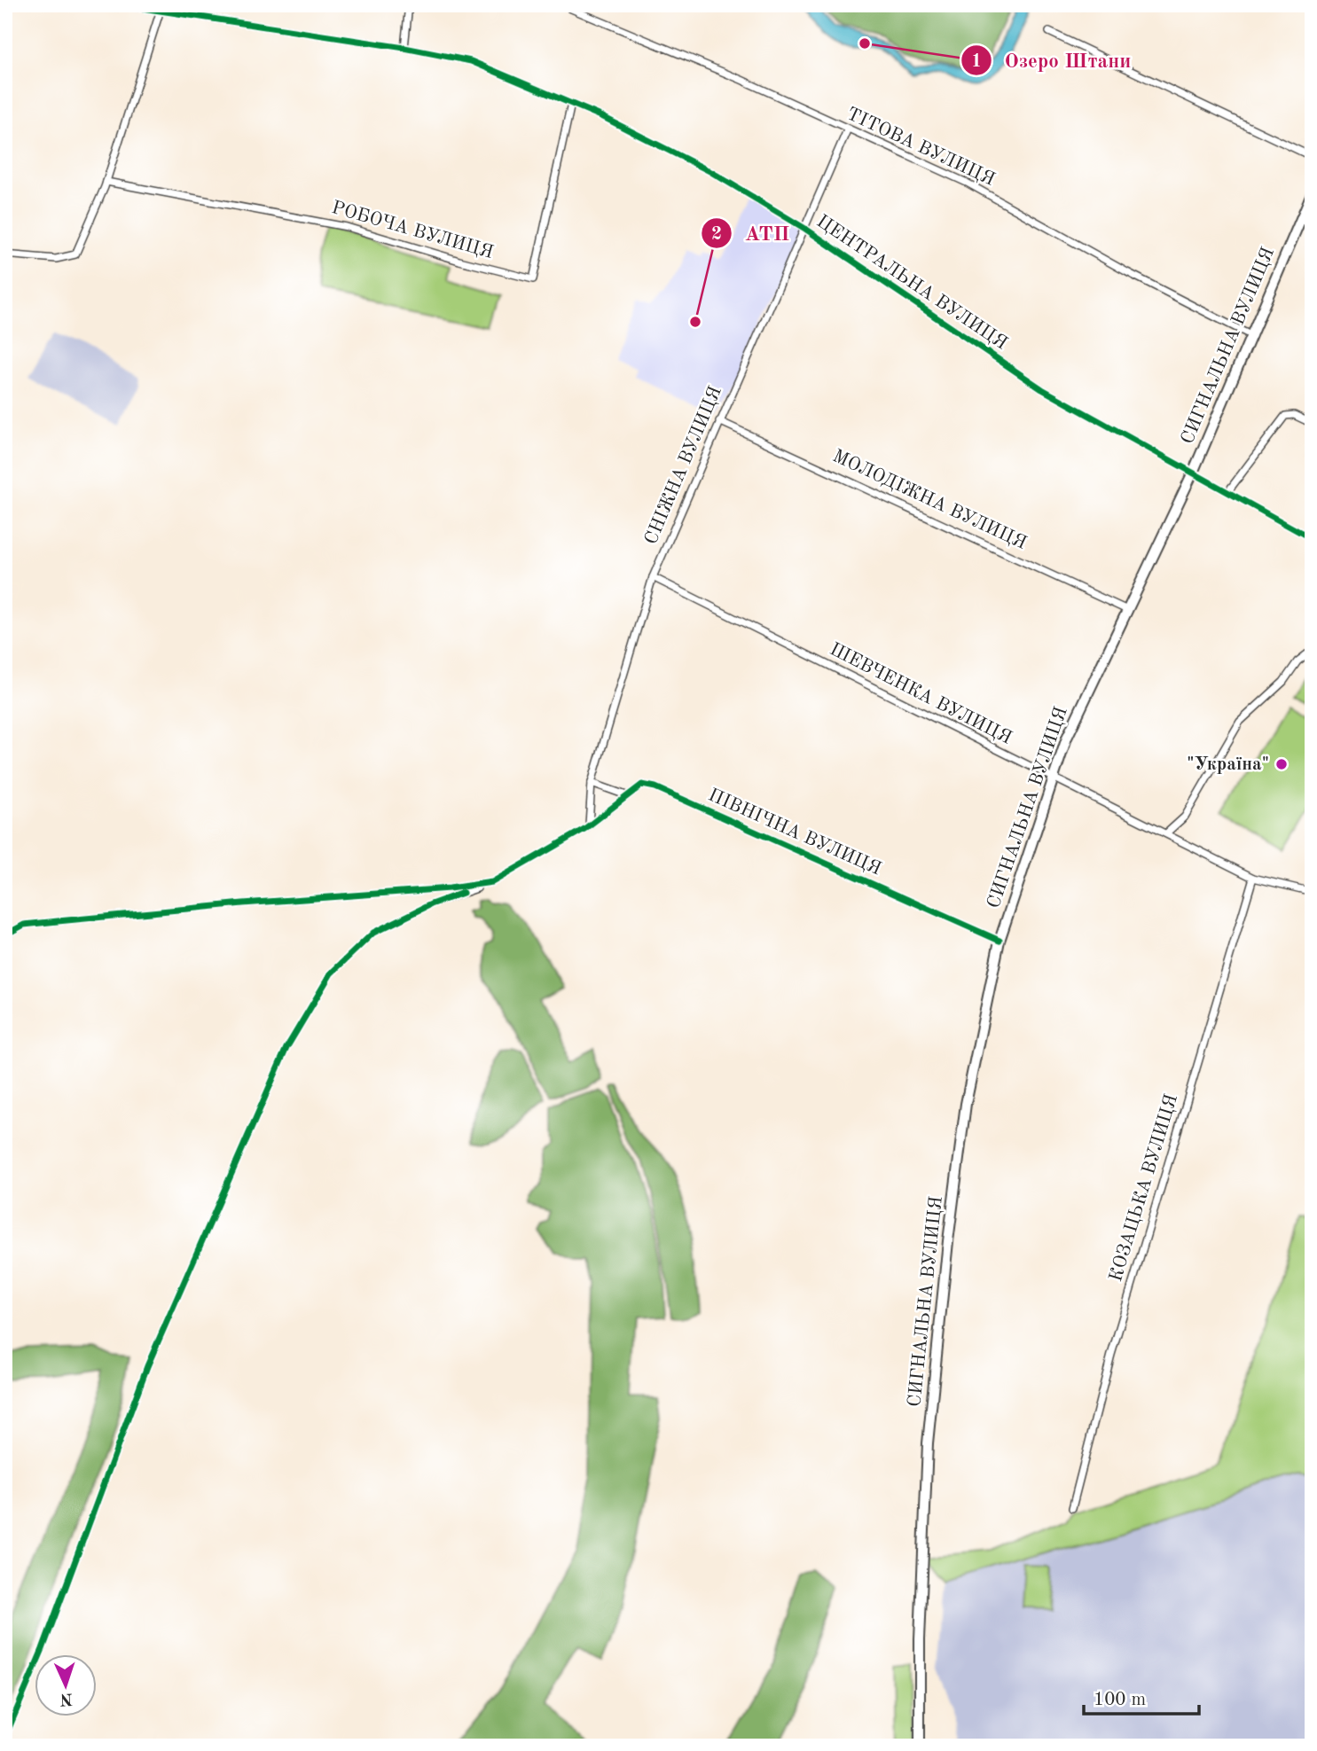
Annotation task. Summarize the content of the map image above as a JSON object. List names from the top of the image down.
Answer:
{
  "streets": {
    "main road": ["СИГНАЛЬНА ВУЛИЦЯ"],
    "street": [
      "ТІТОВА ВУЛИЦЯ",
      "РОБОЧА ВУЛИЦЯ",
      "ЦЕНТРАЛЬНА ВУЛИЦЯ",
      "СНІЖНА ВУЛИЦЯ",
      "МОЛОДІЖНА ВУЛИЦЯ",
      "ШЕВЧЕНКА ВУЛИЦЯ",
      "ПІВНІЧНА ВУЛИЦЯ",
      "КОЗАЦЬКА ВУЛИЦЯ"
    ]
  },
  "crossings": [
    ["ТІТОВА ВУЛИЦЯ", "СИГНАЛЬНА ВУЛИЦЯ"],
    ["ТІТОВА ВУЛИЦЯ", "СНІЖНА ВУЛИЦЯ"],
    ["РОБОЧА ВУЛИЦЯ", "ЦЕНТРАЛЬНА ВУЛИЦЯ"],
    ["ЦЕНТРАЛЬНА ВУЛИЦЯ", "СИГНАЛЬНА ВУЛИЦЯ"],
    ["ЦЕНТРАЛЬНА ВУЛИЦЯ", "СНІЖНА ВУЛИЦЯ"],
    ["СИГНАЛЬНА ВУЛИЦЯ", "МОЛОДІЖНА ВУЛИЦЯ"],
    ["СИГНАЛЬНА ВУЛИЦЯ", "ШЕВЧЕНКА ВУЛИЦЯ"],
    ["СИГНАЛЬНА ВУЛИЦЯ", "ПІВНІЧНА ВУЛИЦЯ"],
    ["СНІЖНА ВУЛИЦЯ", "МОЛОДІЖНА ВУЛИЦЯ"],
    ["СНІЖНА ВУЛИЦЯ", "ШЕВЧЕНКА ВУЛИЦЯ"],
    ["СНІЖНА ВУЛИЦЯ", "ПІВНІЧНА ВУЛИЦЯ"],
    ["ШЕВЧЕНКА ВУЛИЦЯ", "КОЗАЦЬКА ВУЛИЦЯ"]
  ],
  "places": ["Озеро Штани", "АТП", "\"Україна\""],
  "scale_bar": "100 m",
  "north": "bottom"
}
